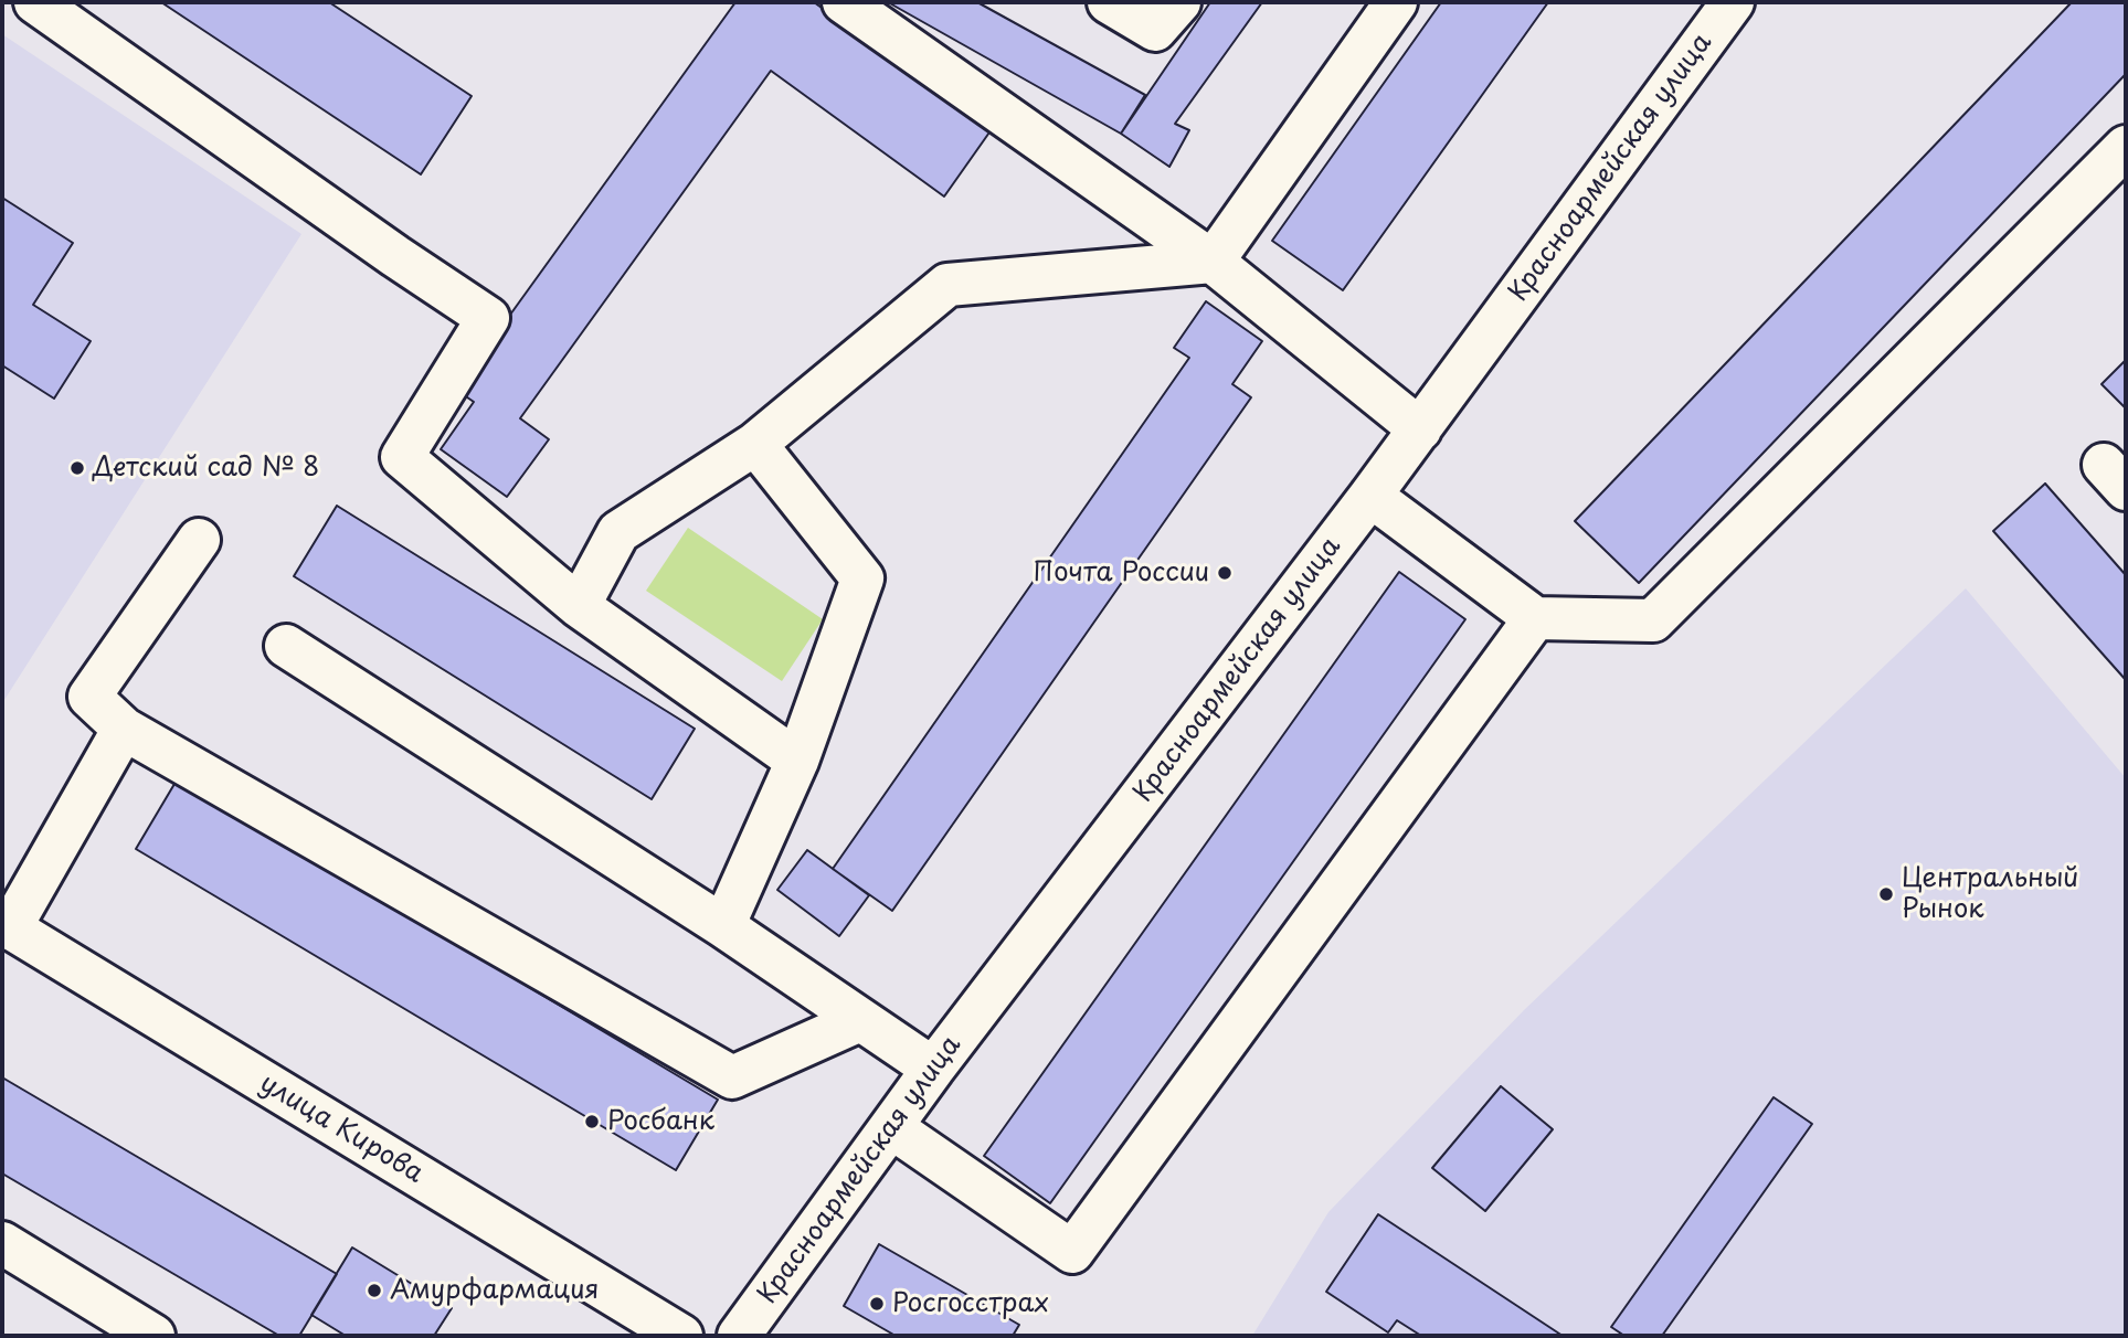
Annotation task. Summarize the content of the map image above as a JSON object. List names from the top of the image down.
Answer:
{
  "streets": {
    "street": ["Красноармейская улица", "улица Кирова"]
  },
  "places": [
    "Детский сад № 8",
    "Почта России",
    "Центральный Рынок",
    "Росбанк",
    "Амурфармация",
    "Росгосстрах"
  ]
}
